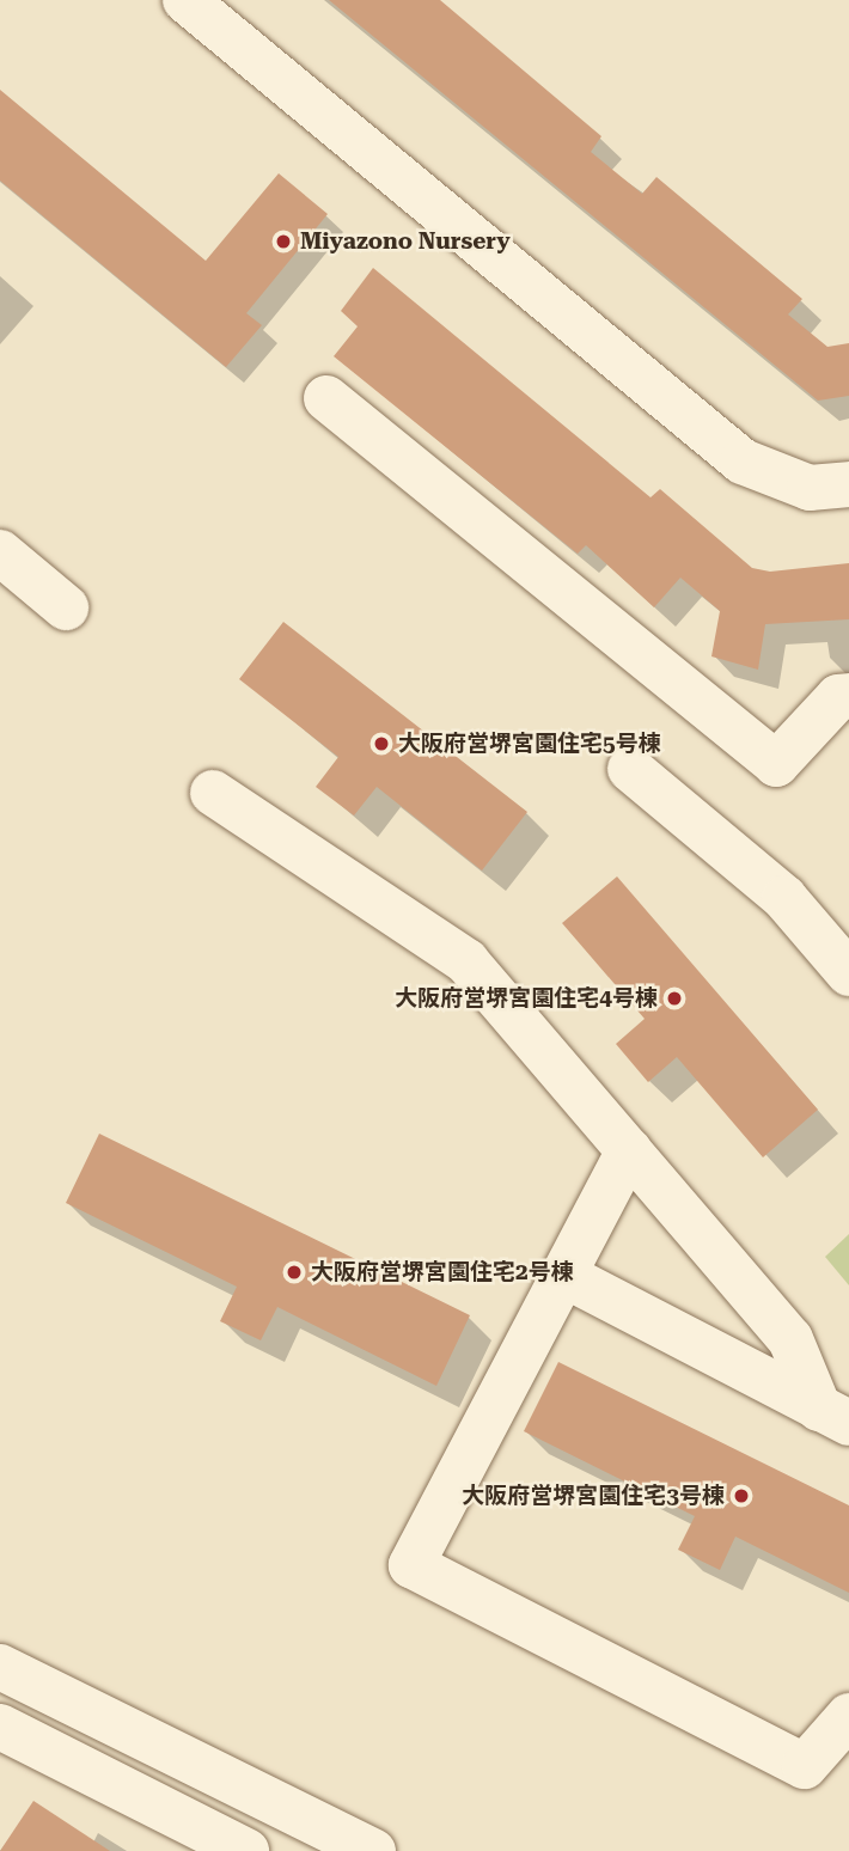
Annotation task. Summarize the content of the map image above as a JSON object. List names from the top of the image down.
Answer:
{
  "places": [
    "Miyazono Nursery",
    "大阪府営堺宮園住宅5号棟",
    "大阪府営堺宮園住宅4号棟",
    "大阪府営堺宮園住宅2号棟",
    "大阪府営堺宮園住宅3号棟"
  ]
}
